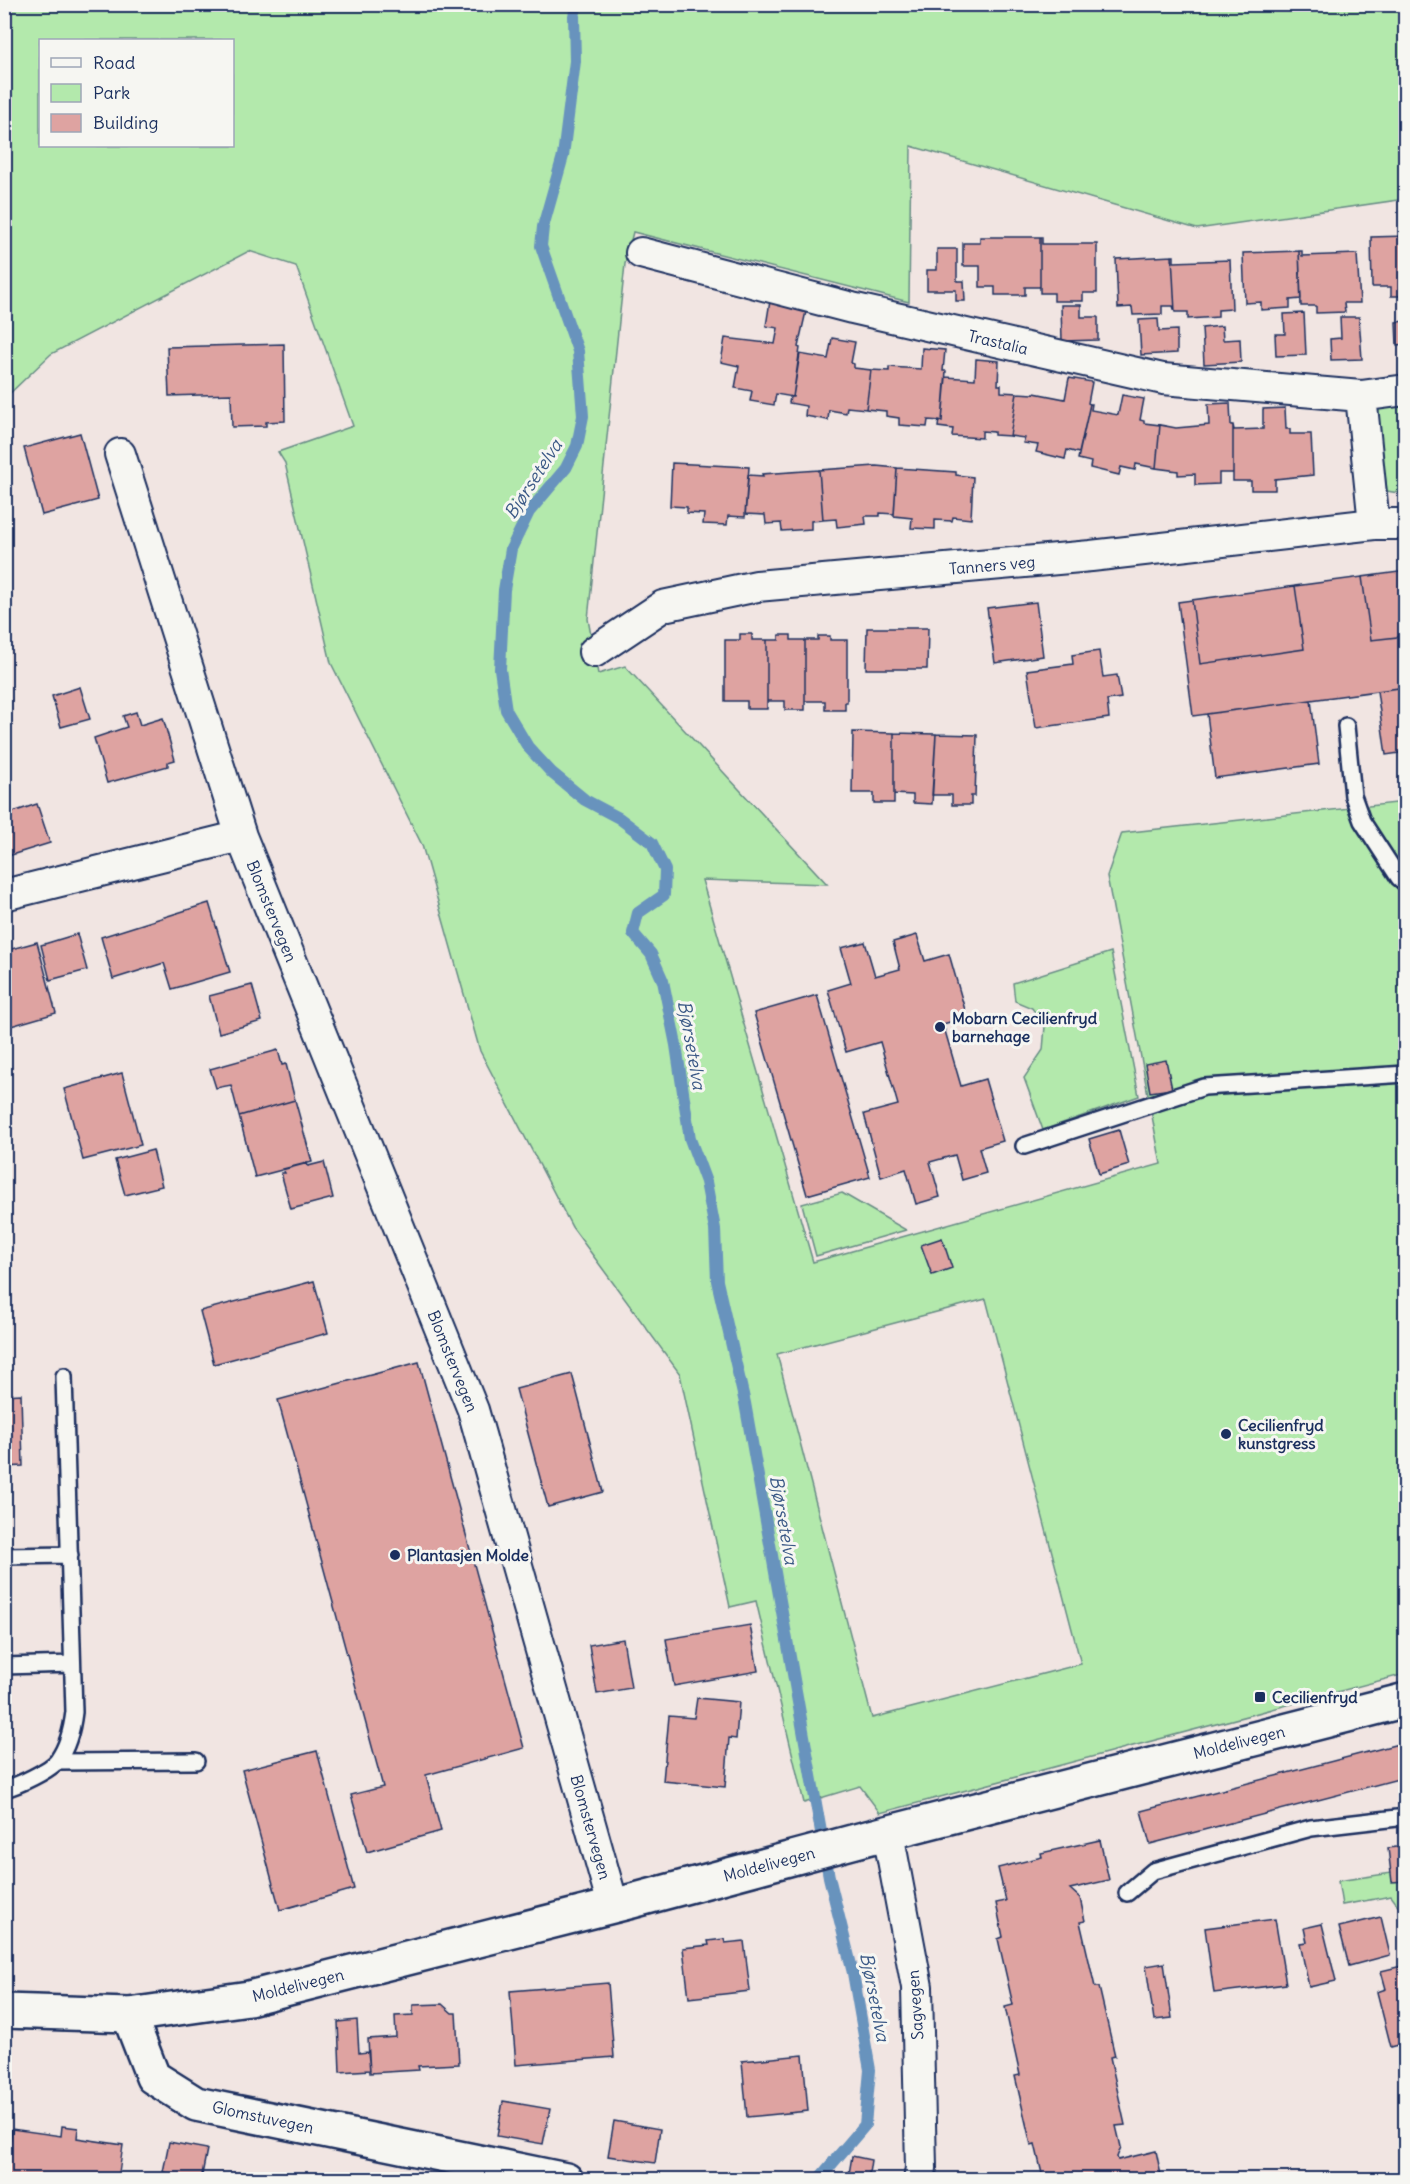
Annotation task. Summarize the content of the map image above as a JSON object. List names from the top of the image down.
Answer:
{
  "streets": {
    "main road": ["Moldelivegen", "Glomstuvegen"],
    "street": [
      "Trastalia",
      "Tanners veg",
      "Blomstervegen",
      "Sagvegen"
    ]
  },
  "crossings": [
    ["Blomstervegen", "Moldelivegen"],
    ["Moldelivegen", "Sagvegen"],
    ["Moldelivegen", "Glomstuvegen"]
  ],
  "water": ["Bjørsetelva"],
  "places": {
    "other": ["Mobarn Cecilienfryd barnehage", "Cecilienfryd kunstgress", "Plantasjen Molde"],
    "transit": ["Cecilienfryd"]
  },
  "legend": ["Road", "Park", "Building"]
}
